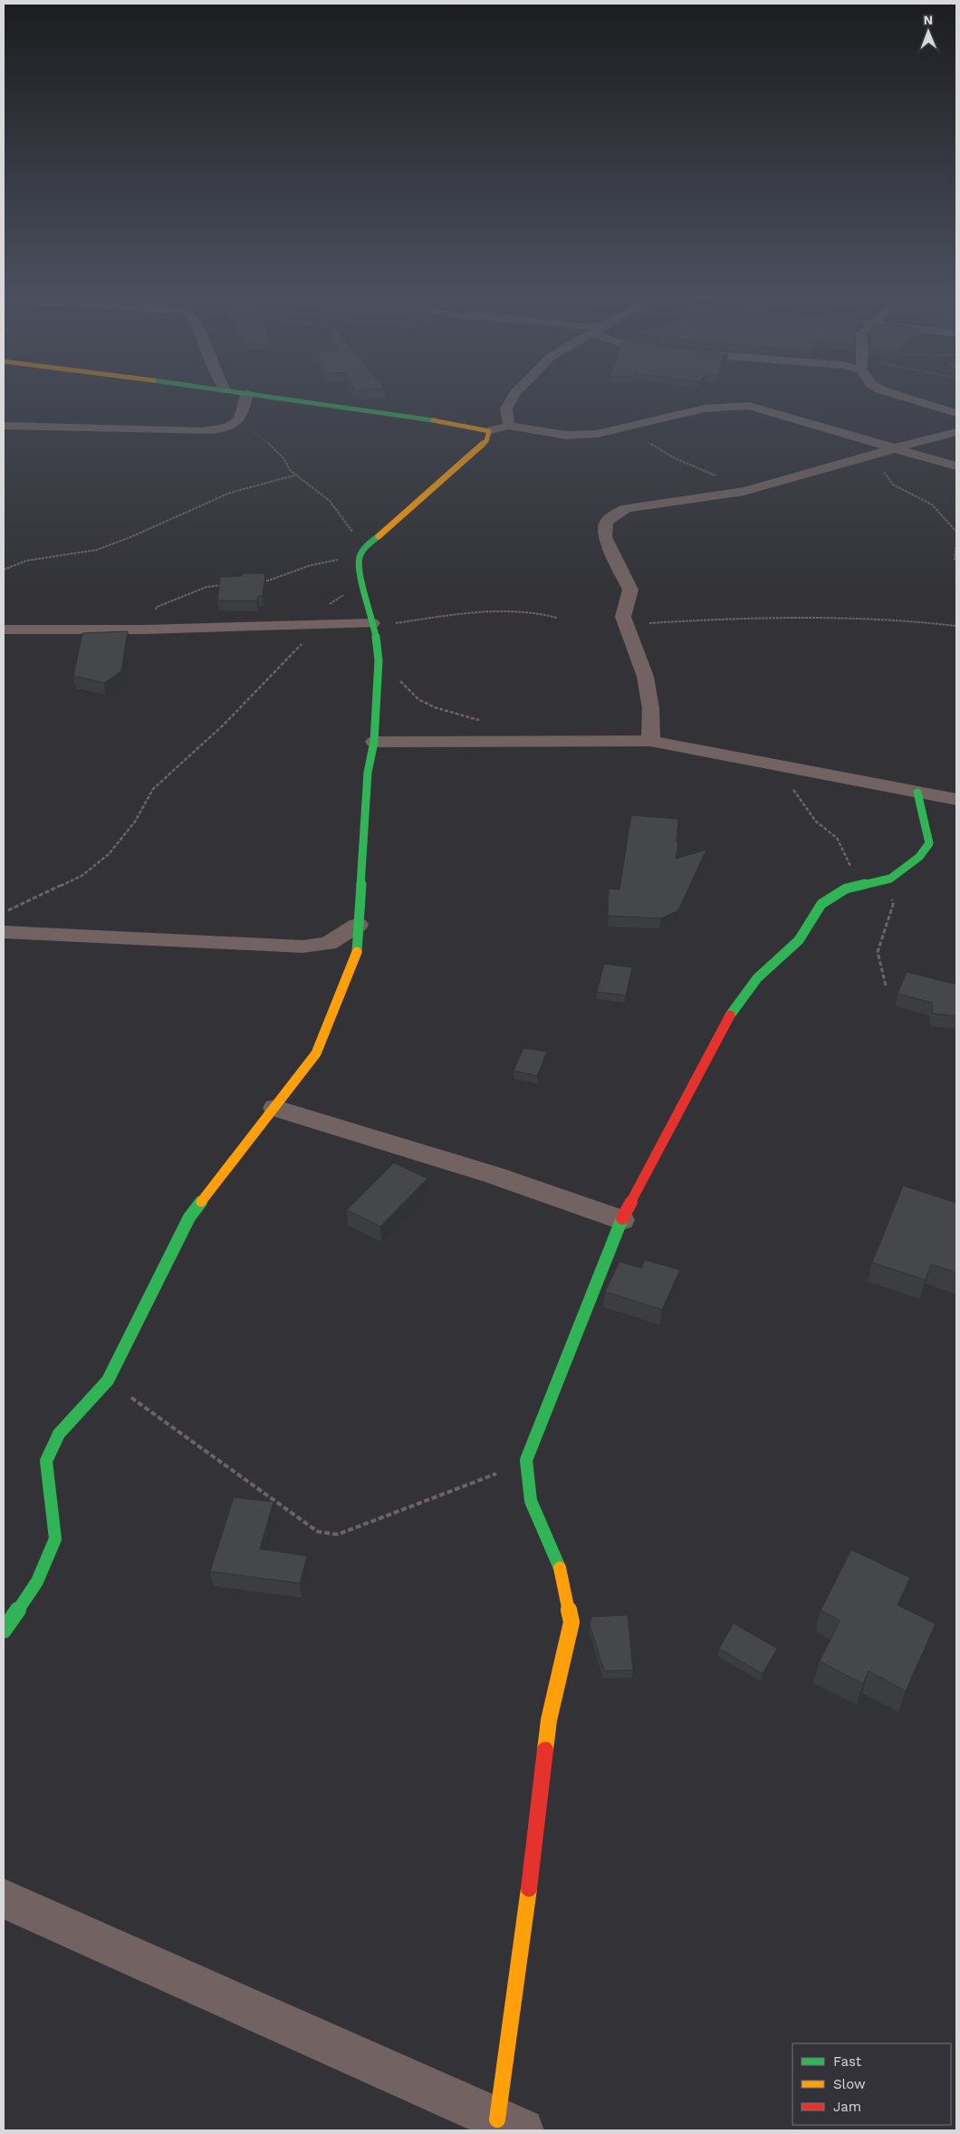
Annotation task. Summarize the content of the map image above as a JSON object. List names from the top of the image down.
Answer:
{
  "legend": ["Fast", "Slow", "Jam"],
  "north": "top"
}
